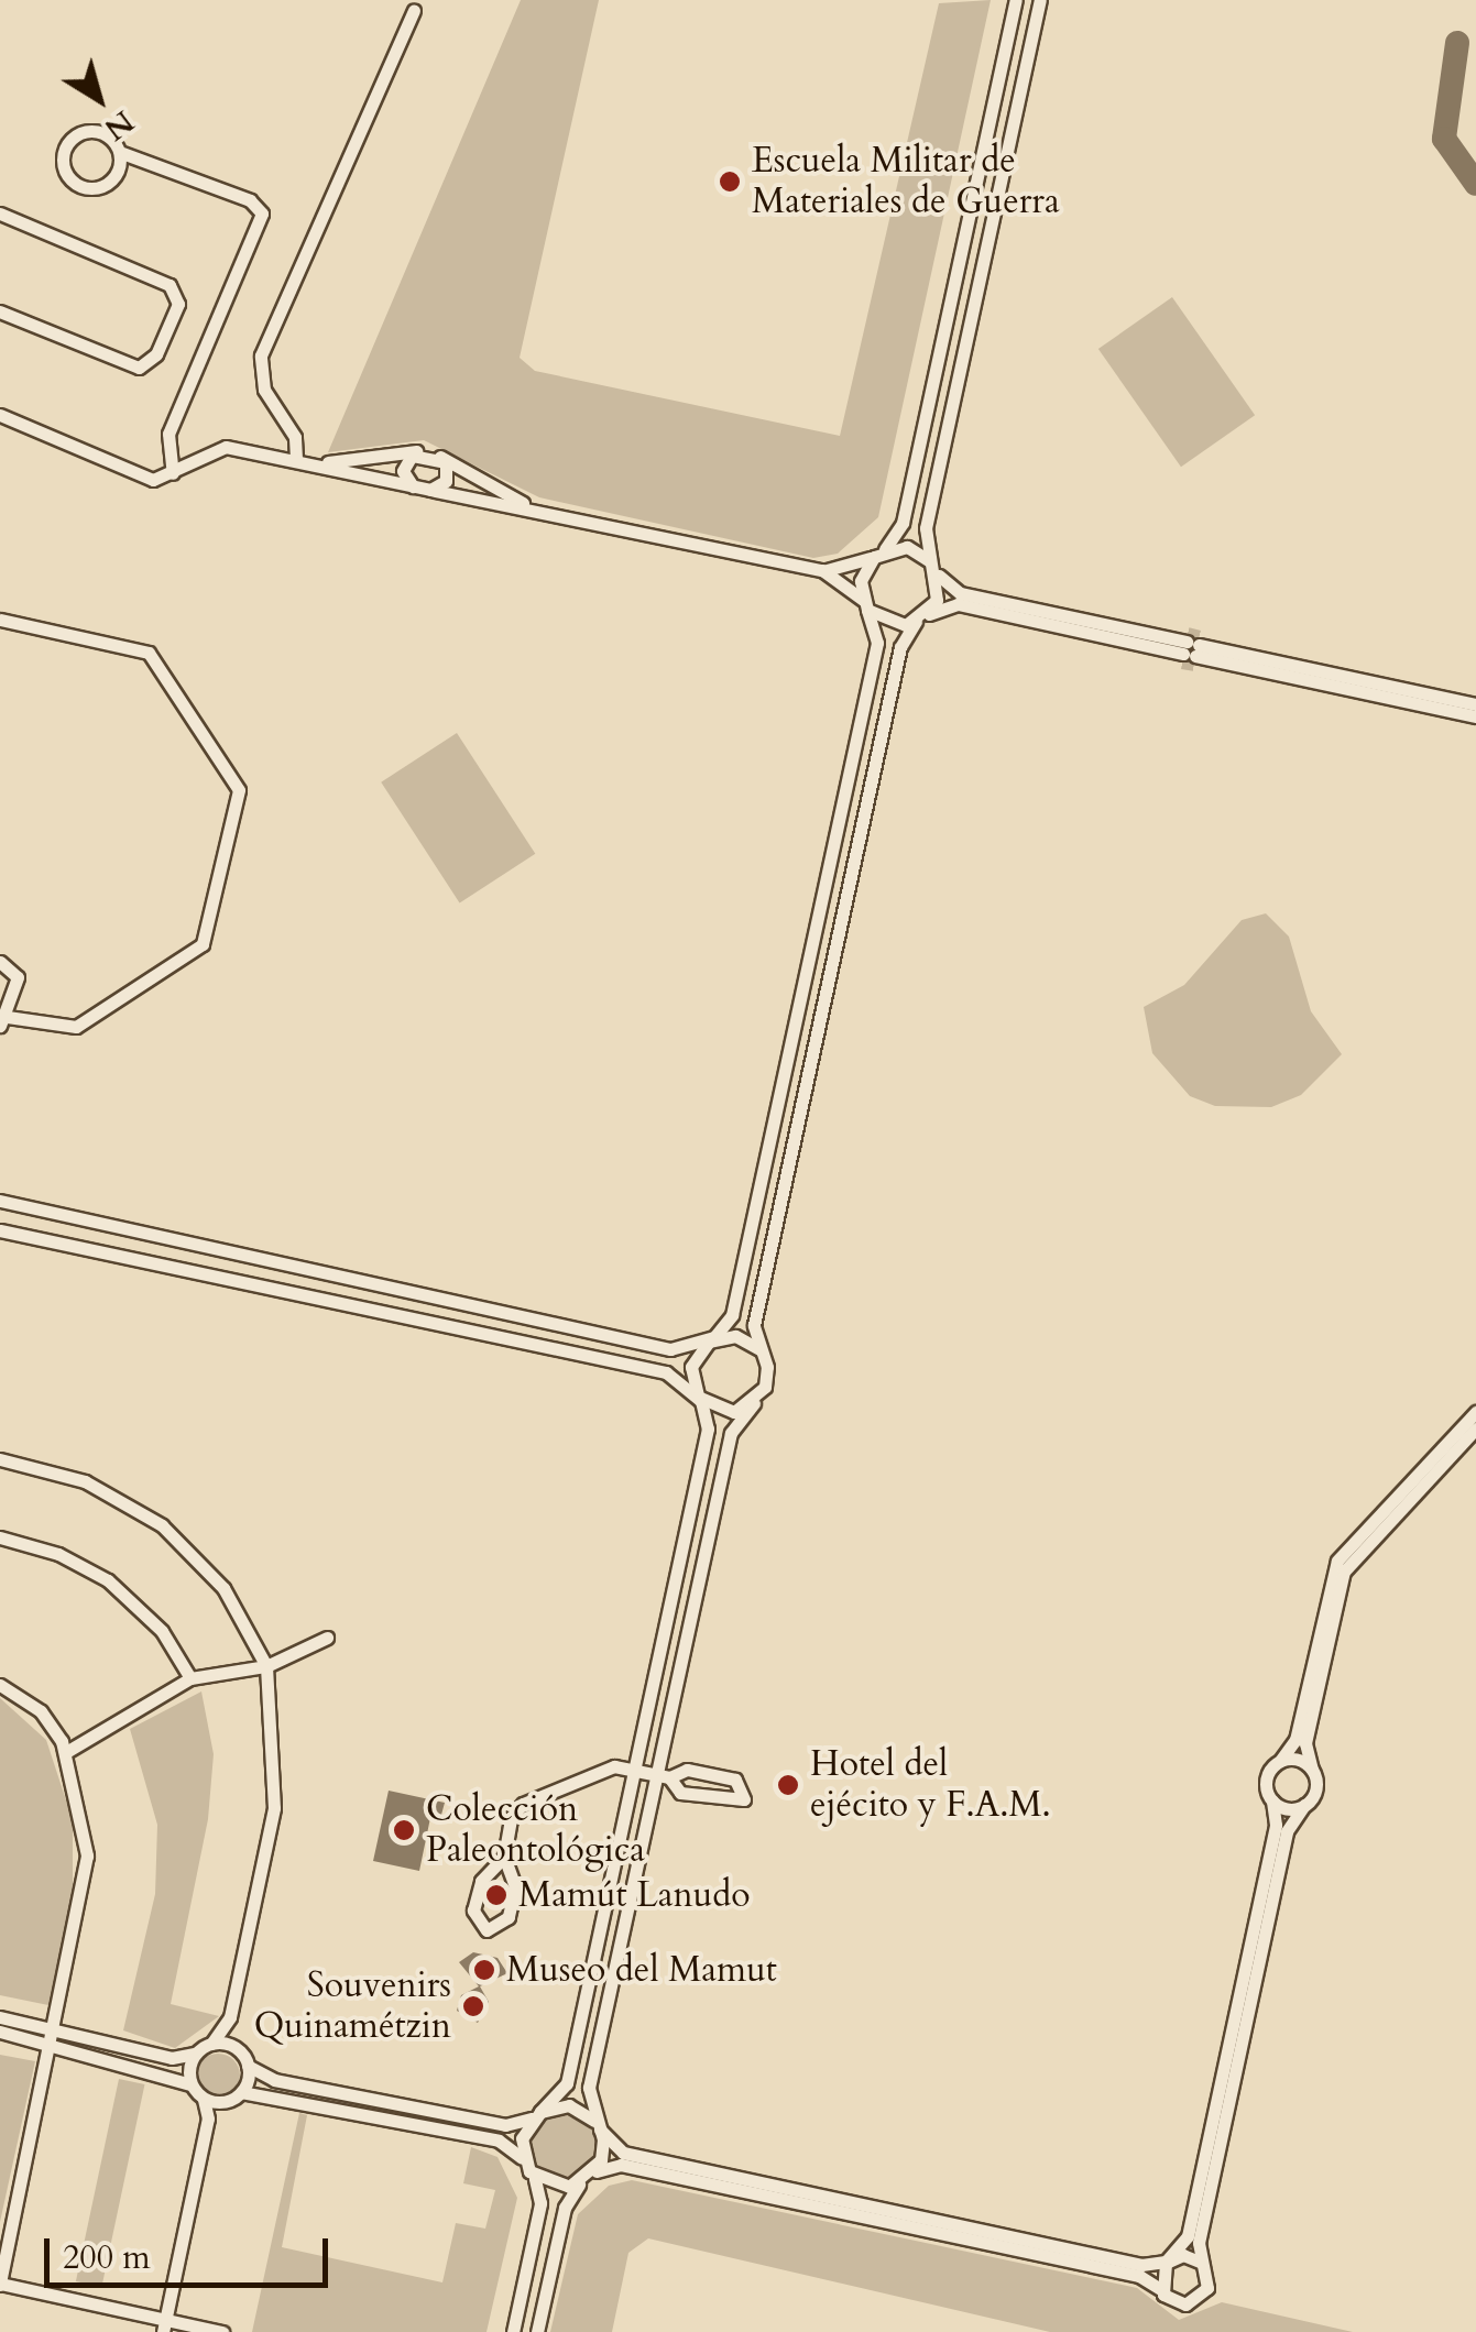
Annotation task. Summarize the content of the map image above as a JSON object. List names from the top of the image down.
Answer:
{
  "places": [
    "Escuela Militar de Materiales de Guerra",
    "Hotel del ejécito y F.A.M.",
    "Colección Paleontológica",
    "Mamút Lanudo",
    "Museo del Mamut",
    "Souvenirs Quinamétzin"
  ],
  "scale_bar": "200 m",
  "north": "bottom right"
}
